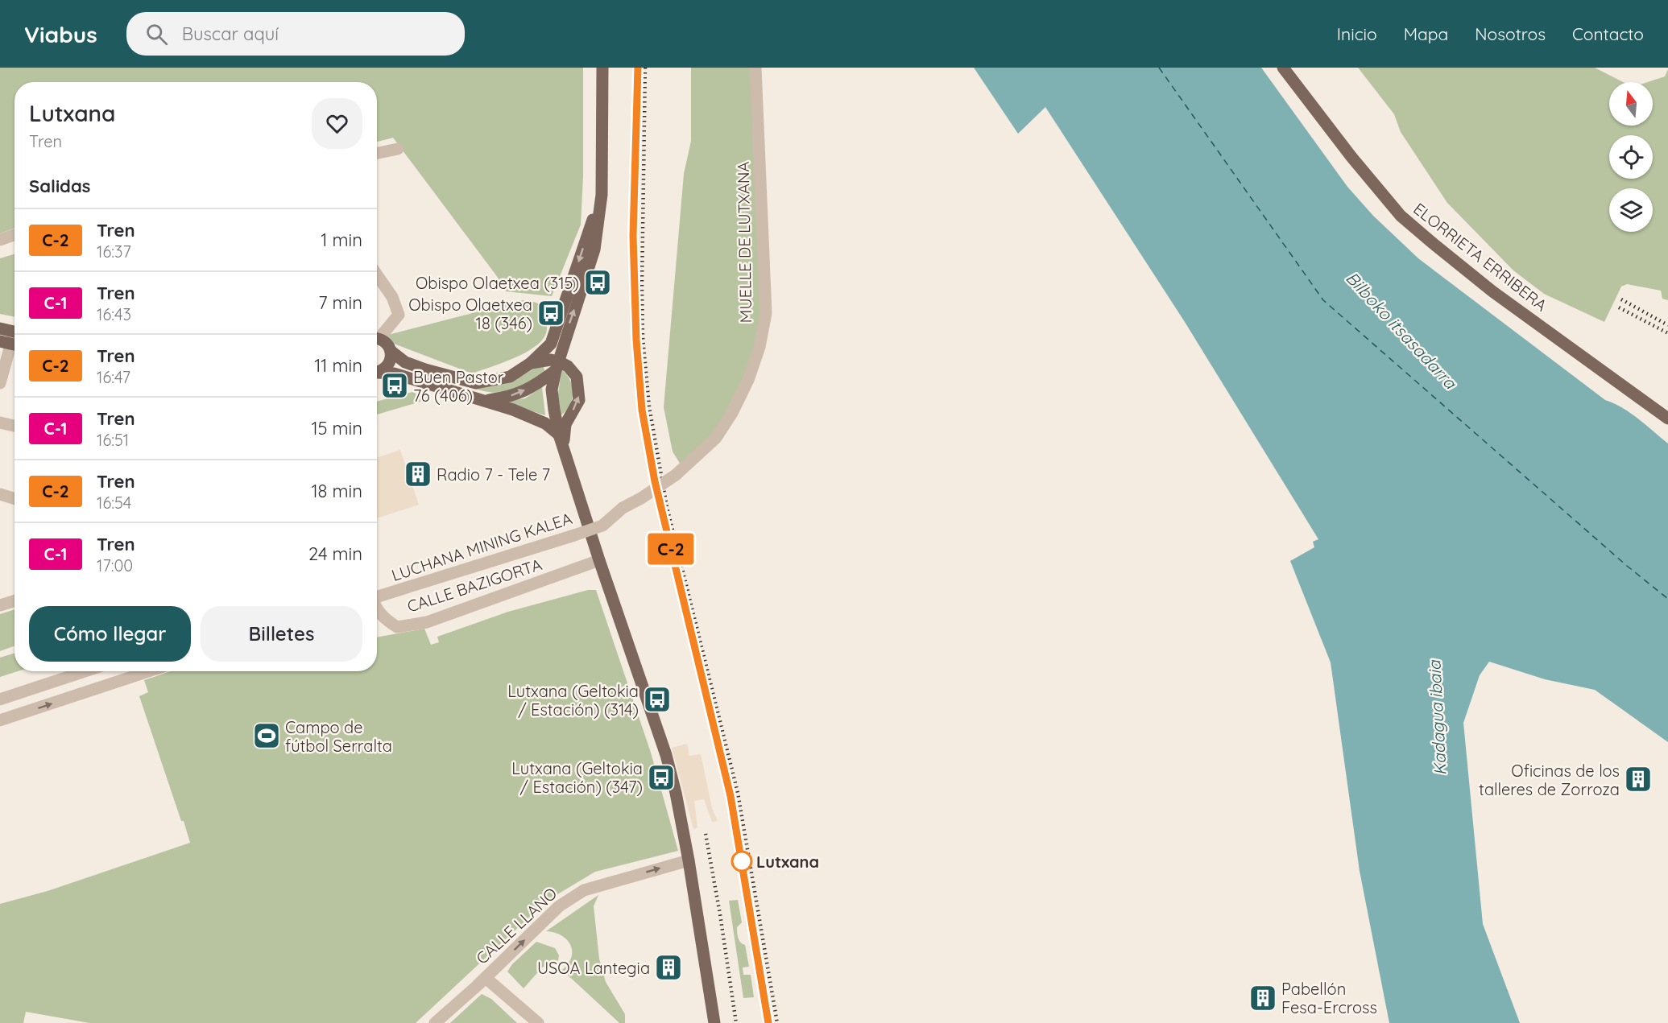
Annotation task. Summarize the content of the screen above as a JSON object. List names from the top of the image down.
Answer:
{
  "streets": {
    "main road": ["ELORRIETA ERRIBERA"],
    "street": [
      "MUELLE DE LUTXANA",
      "LUCHANA MINING KALEA",
      "CALLE BAZIGORTA",
      "CALLE LLANO"
    ]
  },
  "crossings": [
    ["MUELLE DE LUTXANA", "LUCHANA MINING KALEA"]
  ],
  "one_way": ["CALLE LLANO"],
  "water": ["Bilboko itsasadarra", "Kadagua ibaia"],
  "places": {
    "bus stop": [
      "Obispo Olaetxea (315)",
      "Obispo Olaetxea 18 (346)",
      "Buen Pastor 76 (406)",
      "Lutxana (Geltokia / Estación) (314)",
      "Lutxana (Geltokia / Estación) (347)"
    ],
    "building": [
      "Radio 7 - Tele 7",
      "Oficinas de los talleres de Zorroza",
      "USOA Lantegia",
      "Pabellón Fesa-Ercross"
    ],
    "sports": ["Campo de fútbol Serralta"],
    "other": ["Lutxana"]
  },
  "north": "top",
  "page": {
    "header": "Viabus",
    "search": "Buscar aquí",
    "nav": [
      "Inicio",
      "Mapa",
      "Nosotros",
      "Contacto"
    ],
    "on_map": "C-2",
    "heading": [
      ["Lutxana", "Tren"],
      "Salidas"
    ],
    "list": [
      {
        "mark": "C-2",
        "name": "Tren",
        "note": "16:37",
        "value": "1 min"
      },
      {
        "mark": "C-1",
        "name": "Tren",
        "note": "16:43",
        "value": "7 min"
      },
      {
        "mark": "C-2",
        "name": "Tren",
        "note": "16:47",
        "value": "11 min"
      },
      {
        "mark": "C-1",
        "name": "Tren",
        "note": "16:51",
        "value": "15 min"
      },
      {
        "mark": "C-2",
        "name": "Tren",
        "note": "16:54",
        "value": "18 min"
      },
      {
        "mark": "C-1",
        "name": "Tren",
        "note": "17:00",
        "value": "24 min"
      }
    ],
    "buttons": ["Cómo llegar", "Billetes"]
  }
}
